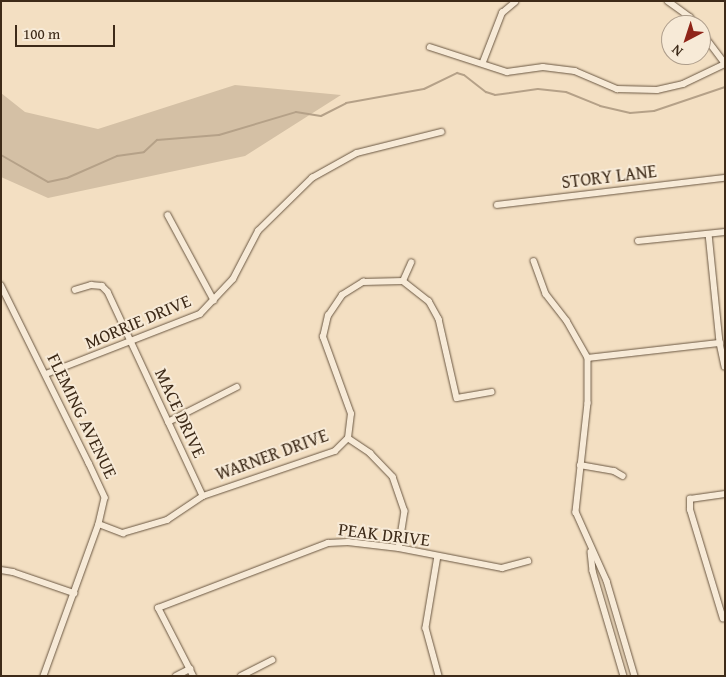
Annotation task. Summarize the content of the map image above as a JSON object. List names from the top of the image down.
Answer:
{
  "streets": {
    "street": [
      "STORY LANE",
      "MORRIE DRIVE",
      "MACE DRIVE",
      "FLEMING AVENUE",
      "WARNER DRIVE",
      "PEAK DRIVE"
    ]
  },
  "crossings": [
    ["MORRIE DRIVE", "MACE DRIVE"],
    ["MORRIE DRIVE", "FLEMING AVENUE"],
    ["MACE DRIVE", "WARNER DRIVE"],
    ["FLEMING AVENUE", "WARNER DRIVE"]
  ],
  "scale_bar": "100 m",
  "north": "bottom left"
}
